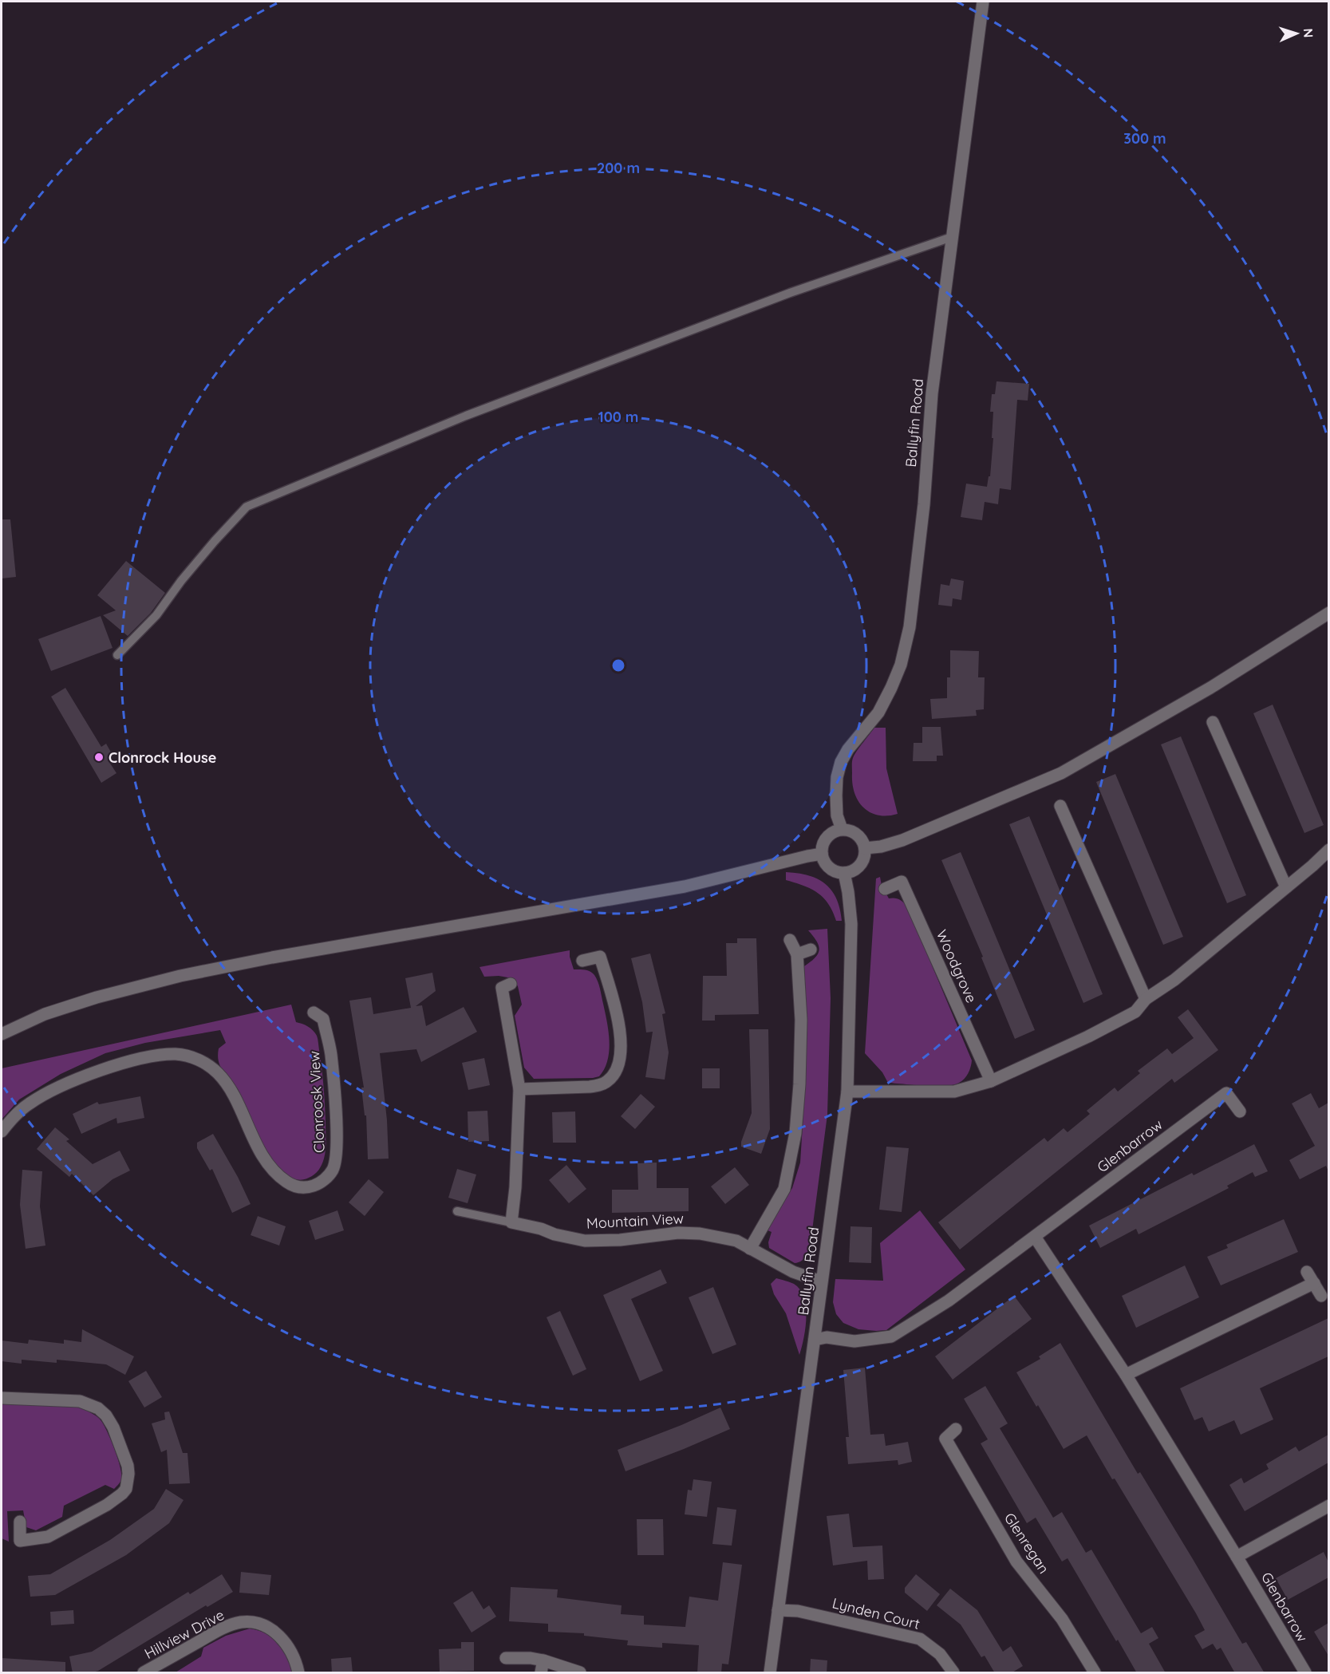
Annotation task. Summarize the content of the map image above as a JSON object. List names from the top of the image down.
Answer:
{
  "streets": {
    "street": [
      "Ballyfin Road",
      "Woodgrove",
      "Clonroosk View",
      "Glenbarrow",
      "Mountain View",
      "Glenregan",
      "Lynden Court",
      "Hillview Drive"
    ]
  },
  "crossings": [
    ["Ballyfin Road", "Glenbarrow"],
    ["Ballyfin Road", "Mountain View"],
    ["Ballyfin Road", "Lynden Court"]
  ],
  "places": ["Clonrock House"],
  "north": "right",
  "rings": ["300 m", "200 m", "100 m"]
}
